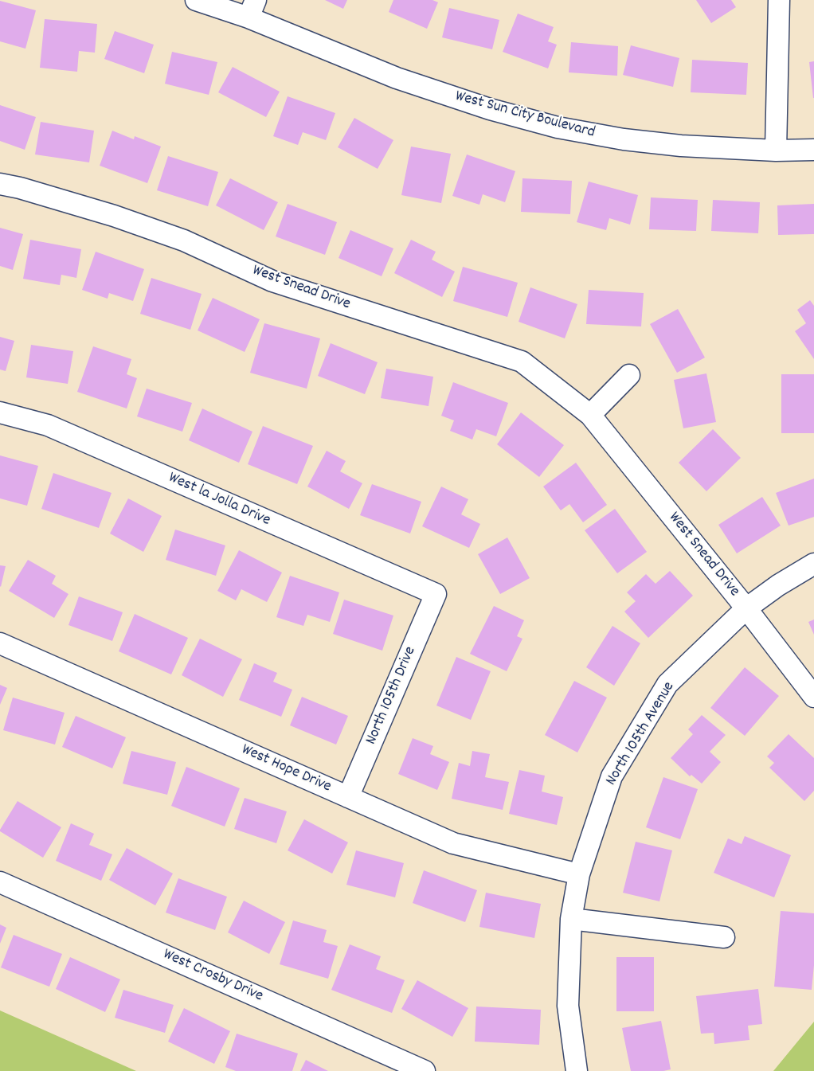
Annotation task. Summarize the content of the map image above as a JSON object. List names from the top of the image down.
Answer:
{
  "streets": {
    "street": [
      "West Sun City Boulevard",
      "West Snead Drive",
      "West la Jolla Drive",
      "North 105th Drive",
      "North 105th Avenue",
      "West Hope Drive",
      "West Crosby Drive"
    ]
  },
  "crossings": [
    ["West Snead Drive", "North 105th Avenue"],
    ["West la Jolla Drive", "North 105th Drive"],
    ["North 105th Drive", "West Hope Drive"],
    ["North 105th Avenue", "West Hope Drive"]
  ]
}
